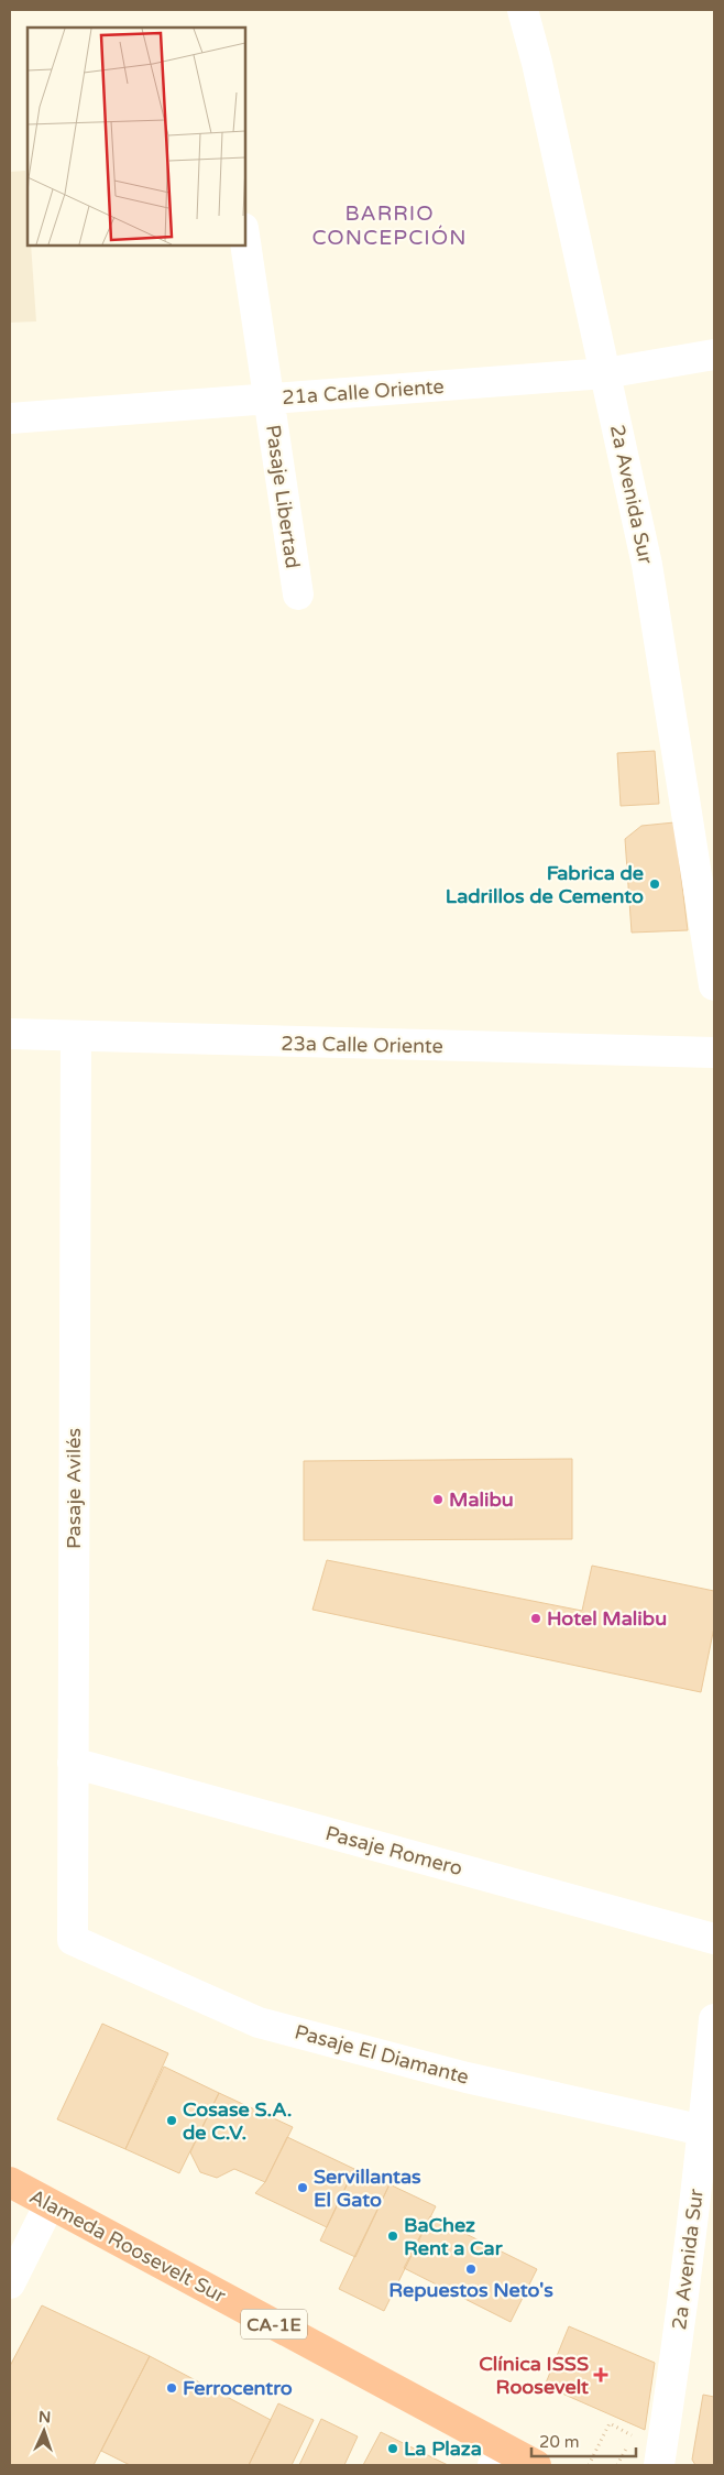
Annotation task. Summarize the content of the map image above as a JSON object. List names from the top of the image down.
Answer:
{
  "streets": {
    "highway": ["Alameda Roosevelt Sur", "CA-1E"],
    "street": [
      "21a Calle Oriente",
      "2a Avenida Sur",
      "Pasaje Libertad",
      "23a Calle Oriente",
      "Pasaje Avilés",
      "Pasaje Romero",
      "Pasaje El Diamante"
    ]
  },
  "crossings": [
    ["21a Calle Oriente", "2a Avenida Sur"],
    ["21a Calle Oriente", "Pasaje Libertad"],
    ["2a Avenida Sur", "Pasaje El Diamante"],
    ["23a Calle Oriente", "Pasaje Avilés"],
    ["Pasaje Avilés", "Pasaje Romero"],
    ["Pasaje Avilés", "Pasaje El Diamante"]
  ],
  "districts": ["BARRIO CONCEPCIÓN"],
  "places": {
    "other": [
      "Fabrica de Ladrillos de Cemento",
      "Malibu",
      "Hotel Malibu",
      "Cosase S.A. de C.V.",
      "Servillantas El Gato",
      "BaChez Rent a Car",
      "Repuestos Neto's",
      "Ferrocentro",
      "La Plaza"
    ],
    "health": ["Clínica ISSS Roosevelt"]
  },
  "scale_bar": "20 m",
  "north": "top"
}
